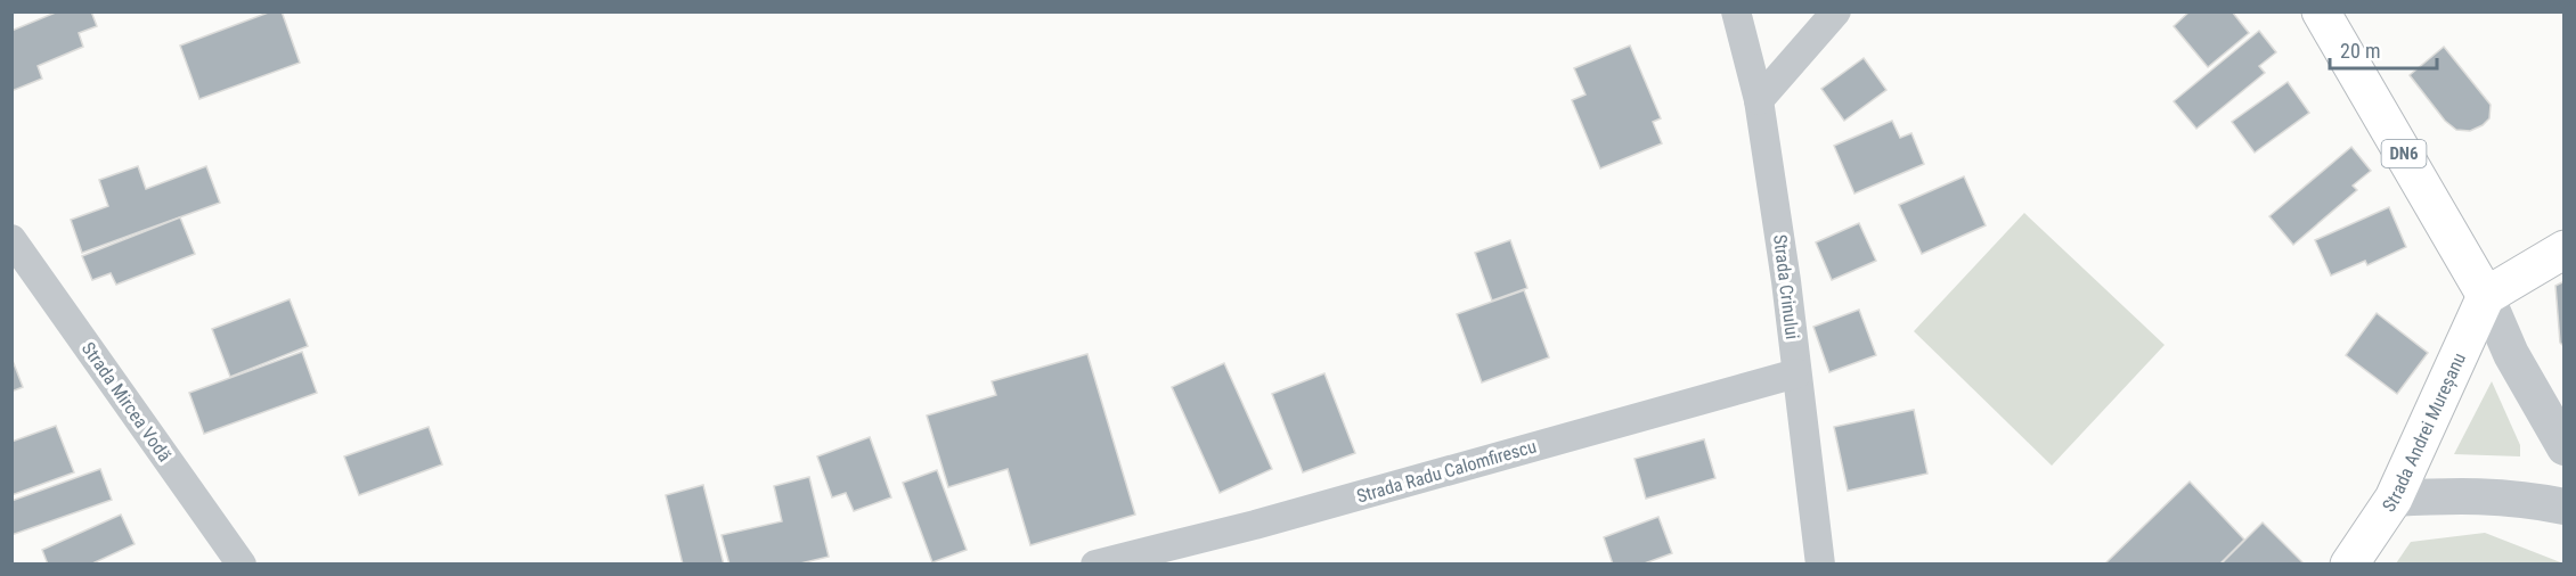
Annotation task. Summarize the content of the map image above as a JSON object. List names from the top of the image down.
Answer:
{
  "streets": {
    "main road": ["DN6", "Strada Andrei Mureșanu"],
    "street": ["Strada Crinului", "Strada Mircea Vodă", "Strada Radu Calomfirescu"]
  },
  "crossings": [
    ["DN6", "Strada Andrei Mureșanu"],
    ["Strada Crinului", "Strada Radu Calomfirescu"]
  ],
  "scale_bar": "20 m"
}
